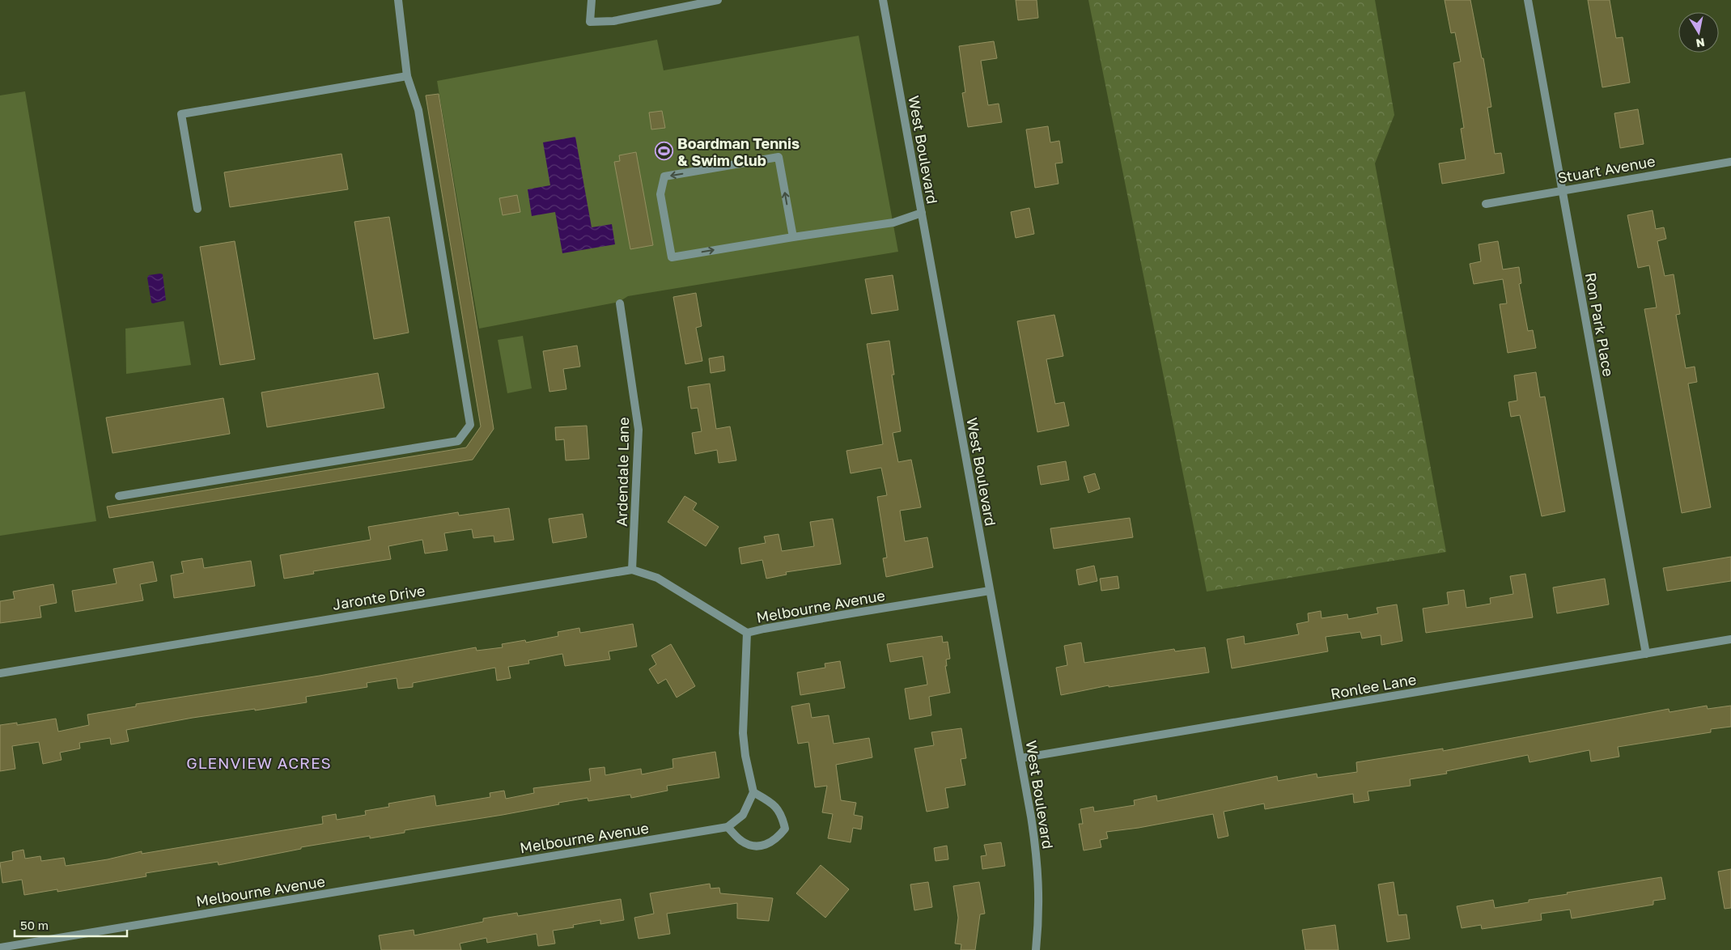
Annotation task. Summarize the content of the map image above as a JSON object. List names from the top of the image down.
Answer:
{
  "streets": {
    "street": [
      "West Boulevard",
      "Stuart Avenue",
      "Ron Park Place",
      "Ardendale Lane",
      "Jaronte Drive",
      "Melbourne Avenue",
      "Ronlee Lane"
    ]
  },
  "crossings": [
    ["West Boulevard", "Melbourne Avenue"],
    ["West Boulevard", "Ronlee Lane"],
    ["Stuart Avenue", "Ron Park Place"],
    ["Ron Park Place", "Ronlee Lane"],
    ["Ardendale Lane", "Jaronte Drive"],
    ["Jaronte Drive", "Melbourne Avenue"]
  ],
  "districts": ["GLENVIEW ACRES"],
  "places": {
    "sports": ["Boardman Tennis & Swim Club"]
  },
  "scale_bar": "50 m",
  "north": "bottom"
}
